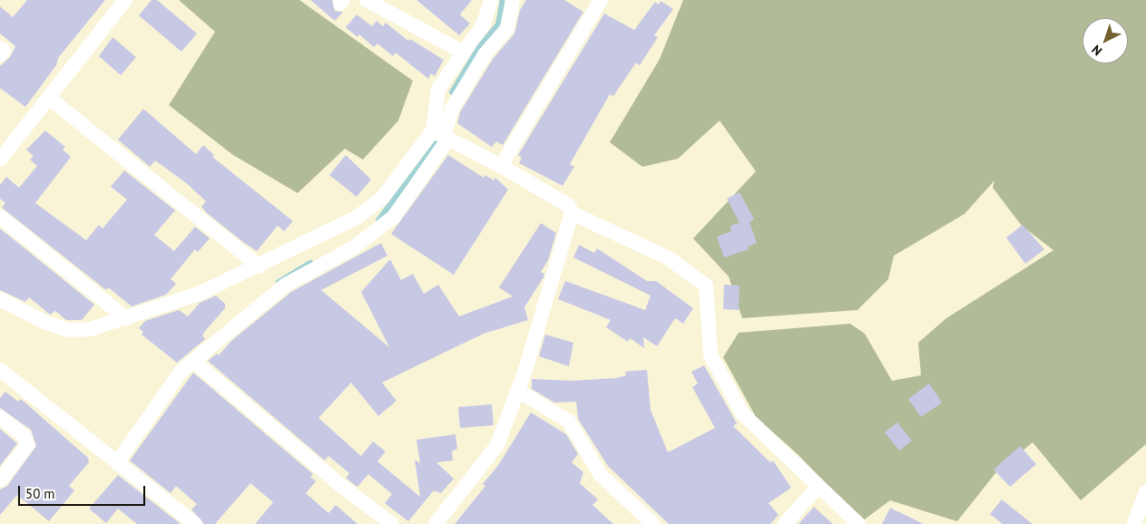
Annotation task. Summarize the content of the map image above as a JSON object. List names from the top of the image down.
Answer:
{
  "scale_bar": "50 m",
  "north": "bottom left"
}
